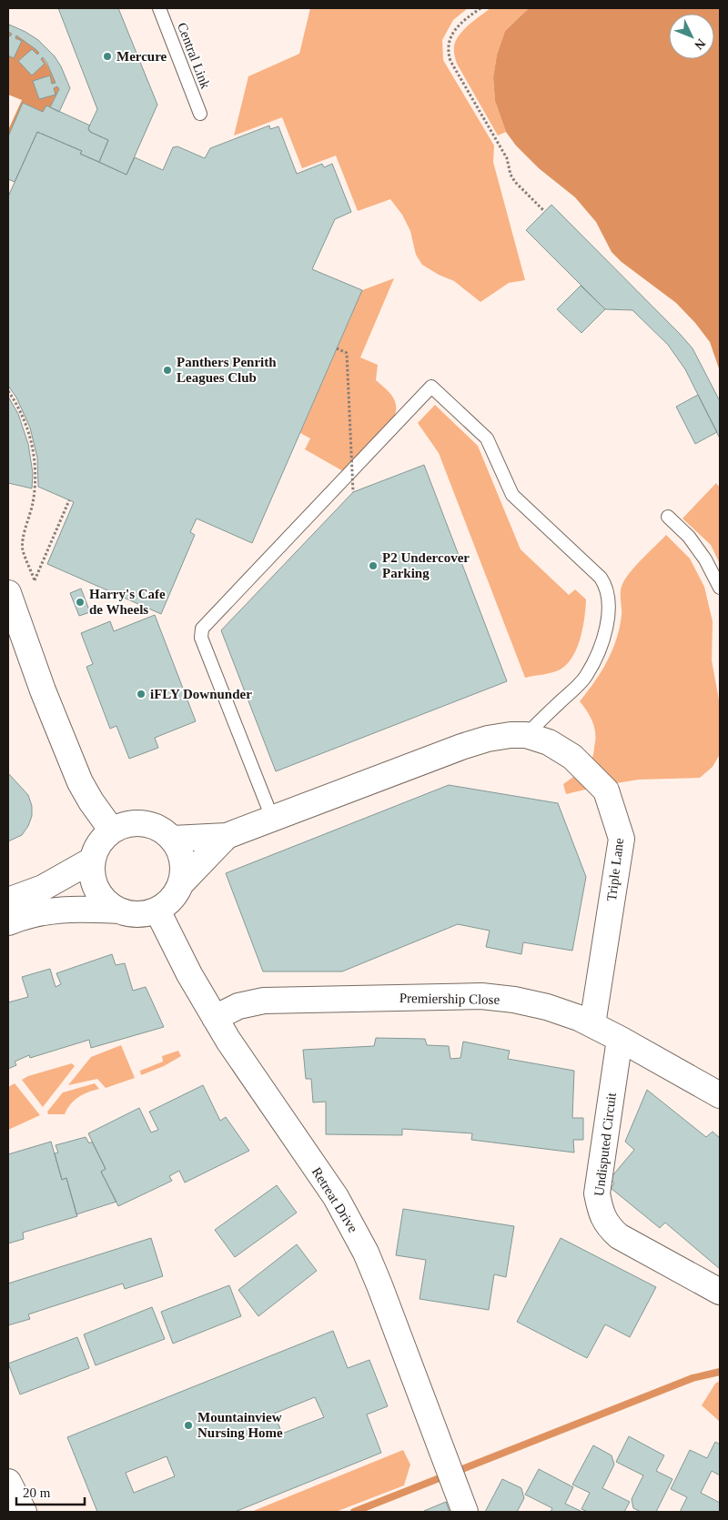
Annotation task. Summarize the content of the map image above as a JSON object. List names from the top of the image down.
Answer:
{
  "streets": {
    "street": [
      "Triple Lane",
      "Premiership Close",
      "Undisputed Circuit",
      "Retreat Drive"
    ],
    "lane": ["Central Link"]
  },
  "crossings": [
    ["Triple Lane", "Premiership Close"],
    ["Premiership Close", "Undisputed Circuit"],
    ["Premiership Close", "Retreat Drive"]
  ],
  "places": [
    "Mercure",
    "Panthers Penrith Leagues Club",
    "P2 Undercover Parking",
    "Harry's Cafe de Wheels",
    "iFLY Downunder",
    "Mountainview Nursing Home"
  ],
  "scale_bar": "20 m",
  "north": "bottom right"
}
